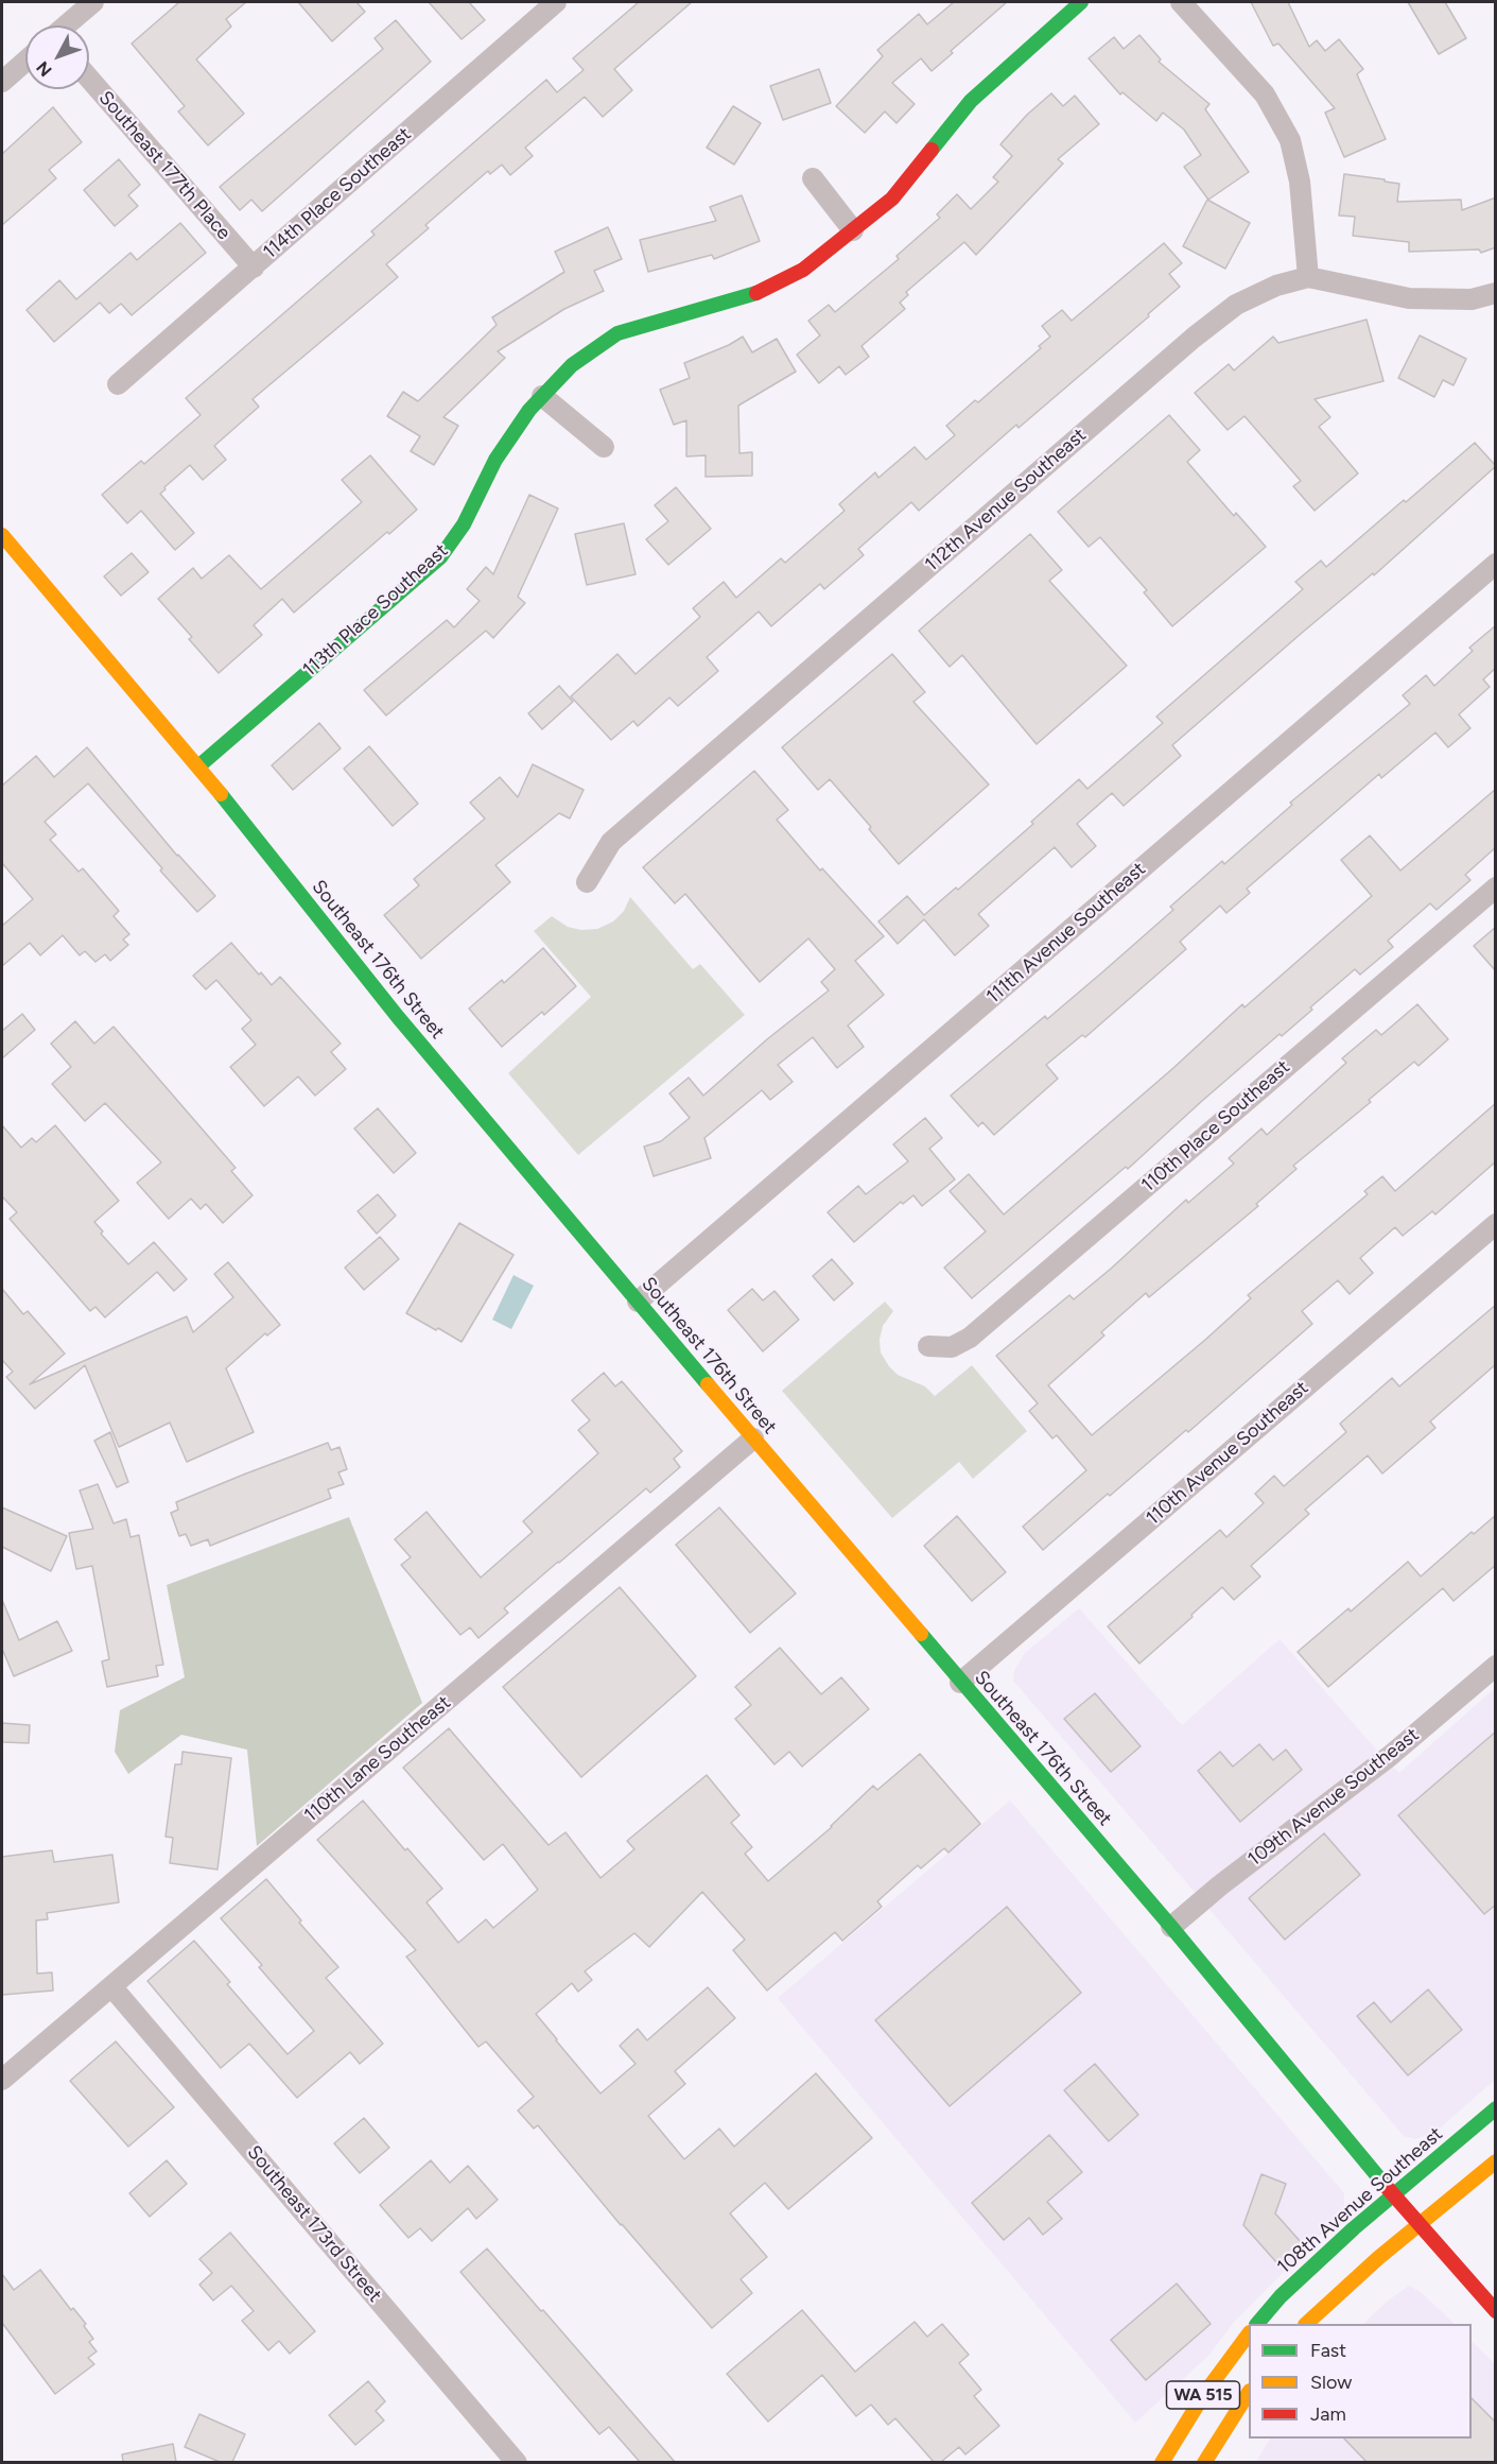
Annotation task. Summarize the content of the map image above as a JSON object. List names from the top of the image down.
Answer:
{
  "streets": {
    "main road": [
      "113th Place Southeast",
      "Southeast 176th Street",
      "108th Avenue Southeast",
      "WA 515"
    ],
    "street": [
      "Southeast 177th Place",
      "114th Place Southeast",
      "112th Avenue Southeast",
      "111th Avenue Southeast",
      "110th Place Southeast",
      "110th Avenue Southeast",
      "110th Lane Southeast",
      "109th Avenue Southeast",
      "Southeast 173rd Street"
    ]
  },
  "crossings": [
    ["Southeast 177th Place", "114th Place Southeast"],
    ["113th Place Southeast", "Southeast 176th Street"],
    ["111th Avenue Southeast", "Southeast 176th Street"],
    ["Southeast 176th Street", "110th Avenue Southeast"],
    ["Southeast 176th Street", "110th Lane Southeast"],
    ["Southeast 176th Street", "109th Avenue Southeast"],
    ["Southeast 176th Street", "108th Avenue Southeast"],
    ["110th Lane Southeast", "Southeast 173rd Street"]
  ],
  "legend": ["Fast", "Slow", "Jam"],
  "north": "bottom left"
}
